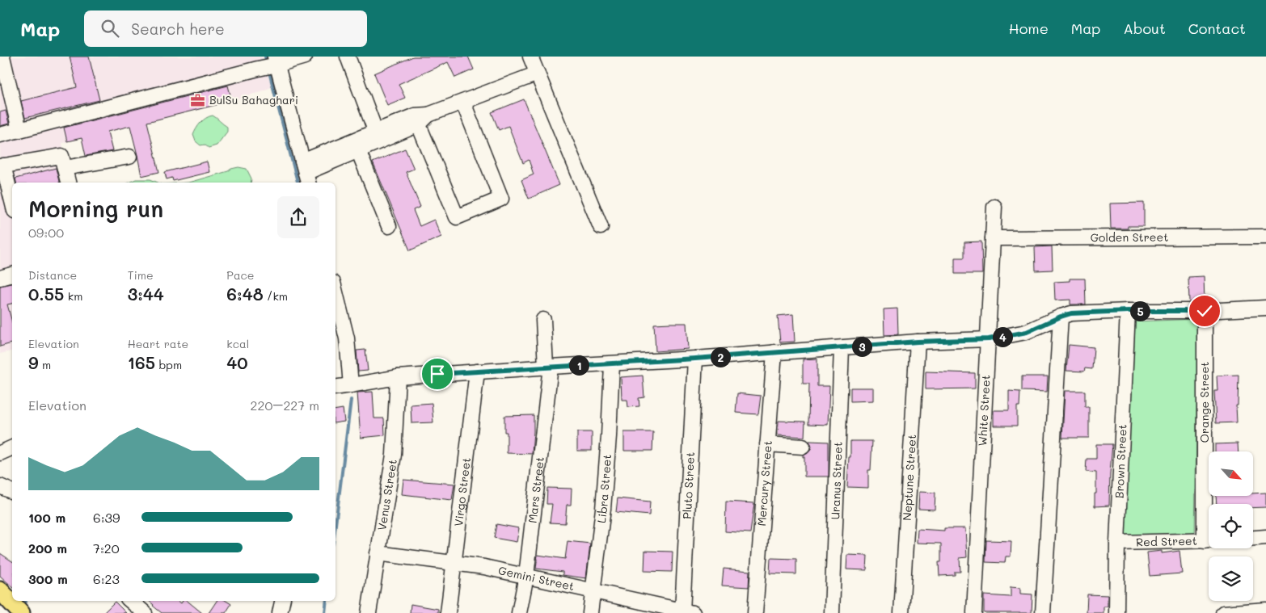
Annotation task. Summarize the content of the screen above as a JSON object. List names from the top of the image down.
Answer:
{
  "streets": {
    "street": [
      "Golden Street",
      "Orange Street",
      "White Street",
      "Brown Street",
      "Neptune Street",
      "Uranus Street",
      "Mercury Street",
      "Pluto Street",
      "Libra Street",
      "Mars Street",
      "Virgo Street",
      "Venus Street",
      "Red Street",
      "Gemini Street"
    ]
  },
  "crossings": [
    ["Golden Street", "White Street"],
    ["Brown Street", "Red Street"],
    ["Pluto Street", "Gemini Street"],
    ["Libra Street", "Gemini Street"],
    ["Mars Street", "Gemini Street"],
    ["Virgo Street", "Gemini Street"],
    ["Venus Street", "Gemini Street"]
  ],
  "places": {
    "office": ["BulSu Bahaghari"]
  },
  "north": "bottom right",
  "page": {
    "header": "Map",
    "search": "Search here",
    "nav": [
      "Home",
      "Map",
      "About",
      "Contact"
    ],
    "heading": ["Morning run", "09:00"],
    "stats": [
      ["Distance", "0.55 km"],
      ["Time", "3:44"],
      ["Pace", "6:48 /km"],
      ["Elevation", "9 m"],
      ["Heart rate", "165 bpm"],
      ["kcal", "40"]
    ],
    "pins": [
      "5",
      "4",
      "3",
      "2",
      "1"
    ],
    "chart": ["Elevation", "220–227 m"],
    "list": [
      {
        "name": "100 m",
        "note": "6:39"
      },
      {
        "name": "200 m",
        "note": "7:20"
      },
      {
        "name": "300 m",
        "note": "6:23"
      }
    ]
  }
}
